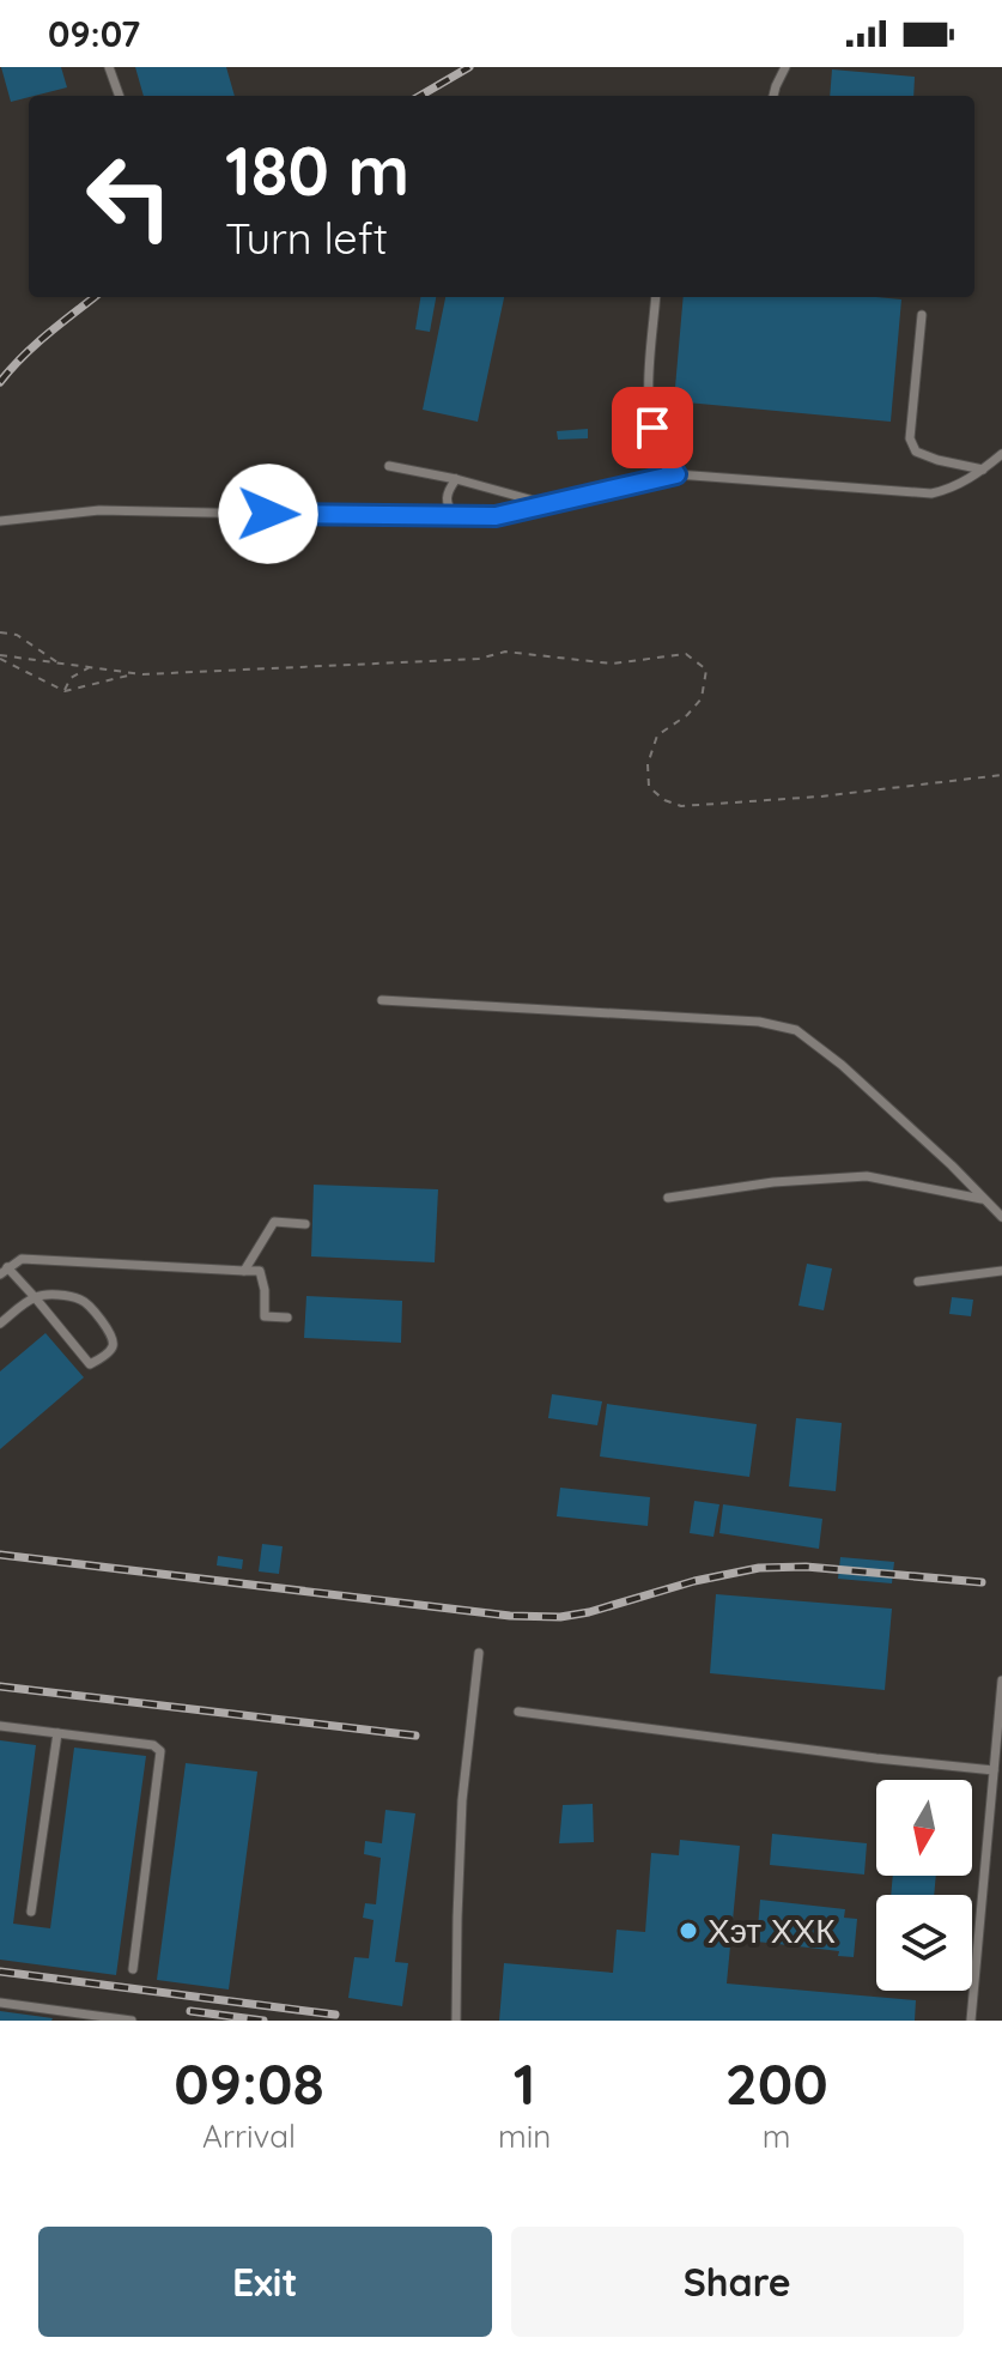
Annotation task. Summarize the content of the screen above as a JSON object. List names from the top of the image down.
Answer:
{
  "places": ["Хэт ХХК"],
  "north": "bottom",
  "page": {
    "status": "09:07",
    "turn": ["180 m", "Turn left"],
    "eta": [
      "09:08",
      "Arrival",
      "1",
      "min",
      "200",
      "m"
    ],
    "buttons": ["Exit", "Share"]
  }
}
